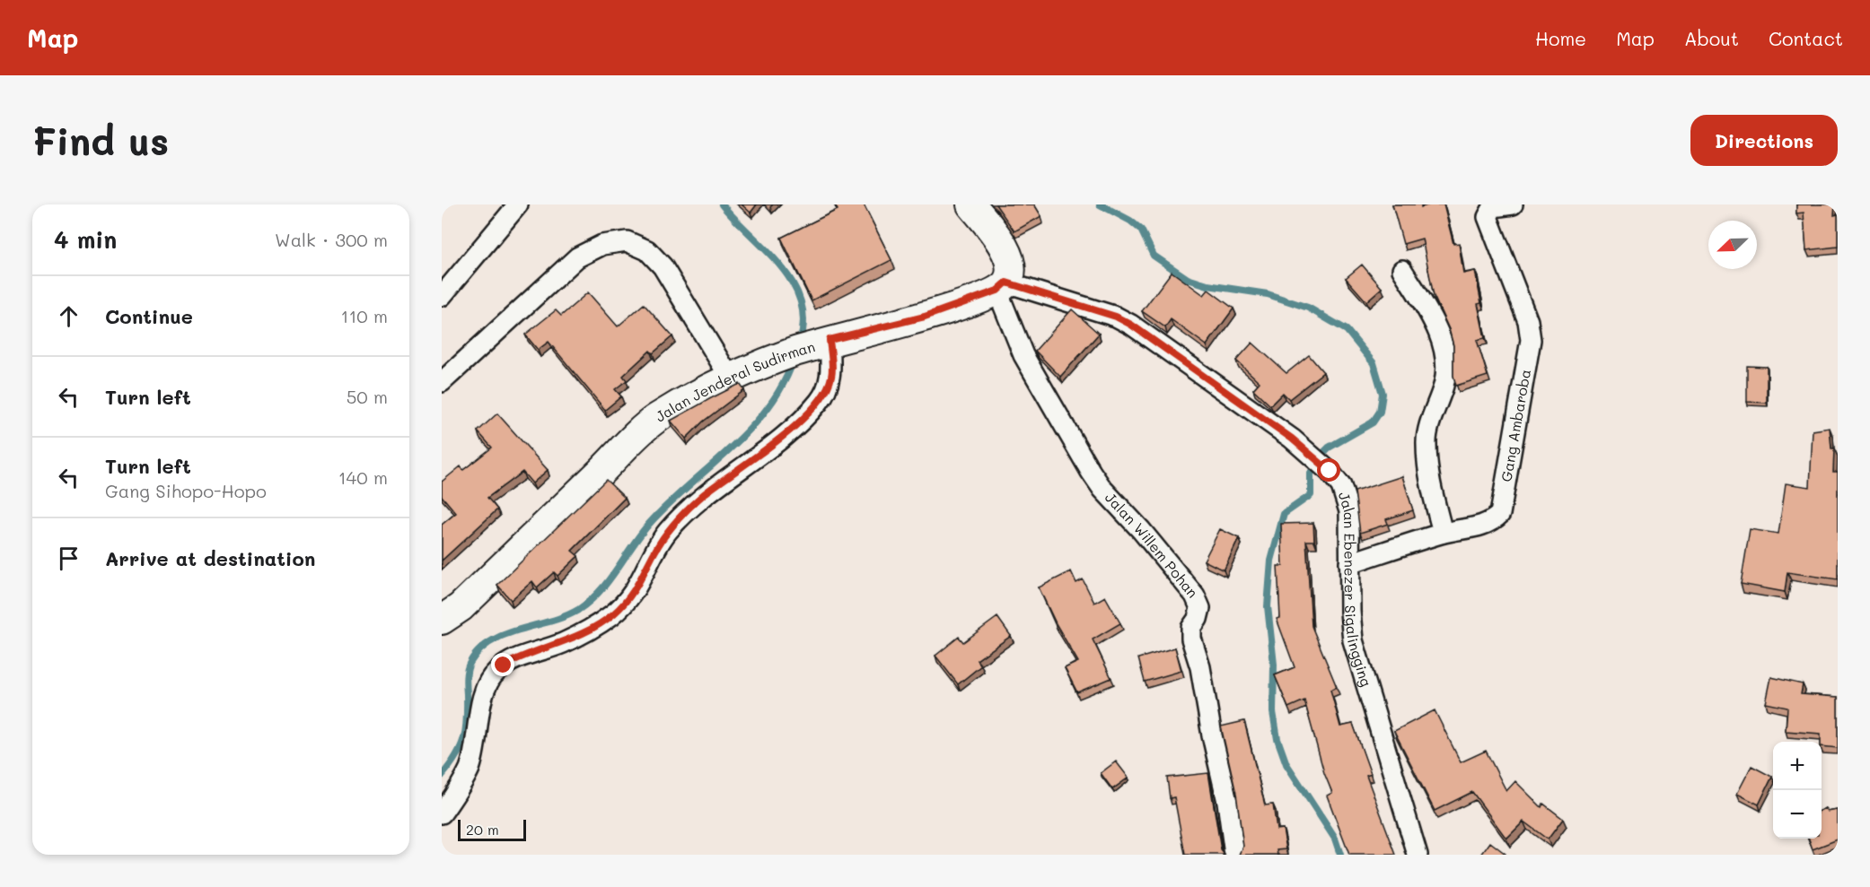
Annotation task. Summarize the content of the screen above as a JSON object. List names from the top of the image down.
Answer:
{
  "streets": {
    "main road": ["Jalan Jenderal Sudirman"],
    "street": ["Gang Ambaroba", "Jalan Willem Pohan", "Jalan Ebenezer Sigalingging"]
  },
  "crossings": [
    ["Jalan Jenderal Sudirman", "Jalan Willem Pohan"],
    ["Jalan Jenderal Sudirman", "Jalan Ebenezer Sigalingging"],
    ["Gang Ambaroba", "Jalan Ebenezer Sigalingging"],
    ["Jalan Willem Pohan", "Jalan Ebenezer Sigalingging"]
  ],
  "scale_bar": "20 m",
  "north": "bottom left",
  "page": {
    "header": "Map",
    "nav": [
      "Home",
      "Map",
      "About",
      "Contact"
    ],
    "buttons": "Directions",
    "title": "Find us",
    "heading": ["4 min", "Walk · 300 m"],
    "list": [
      ["Continue", "110 m"],
      ["Turn left", "50 m"],
      ["Turn left", "Gang Sihopo-Hopo", "140 m"],
      "Arrive at destination"
    ],
    "map_buttons": ["+", "−"],
    "scale": "20 m"
  }
}
